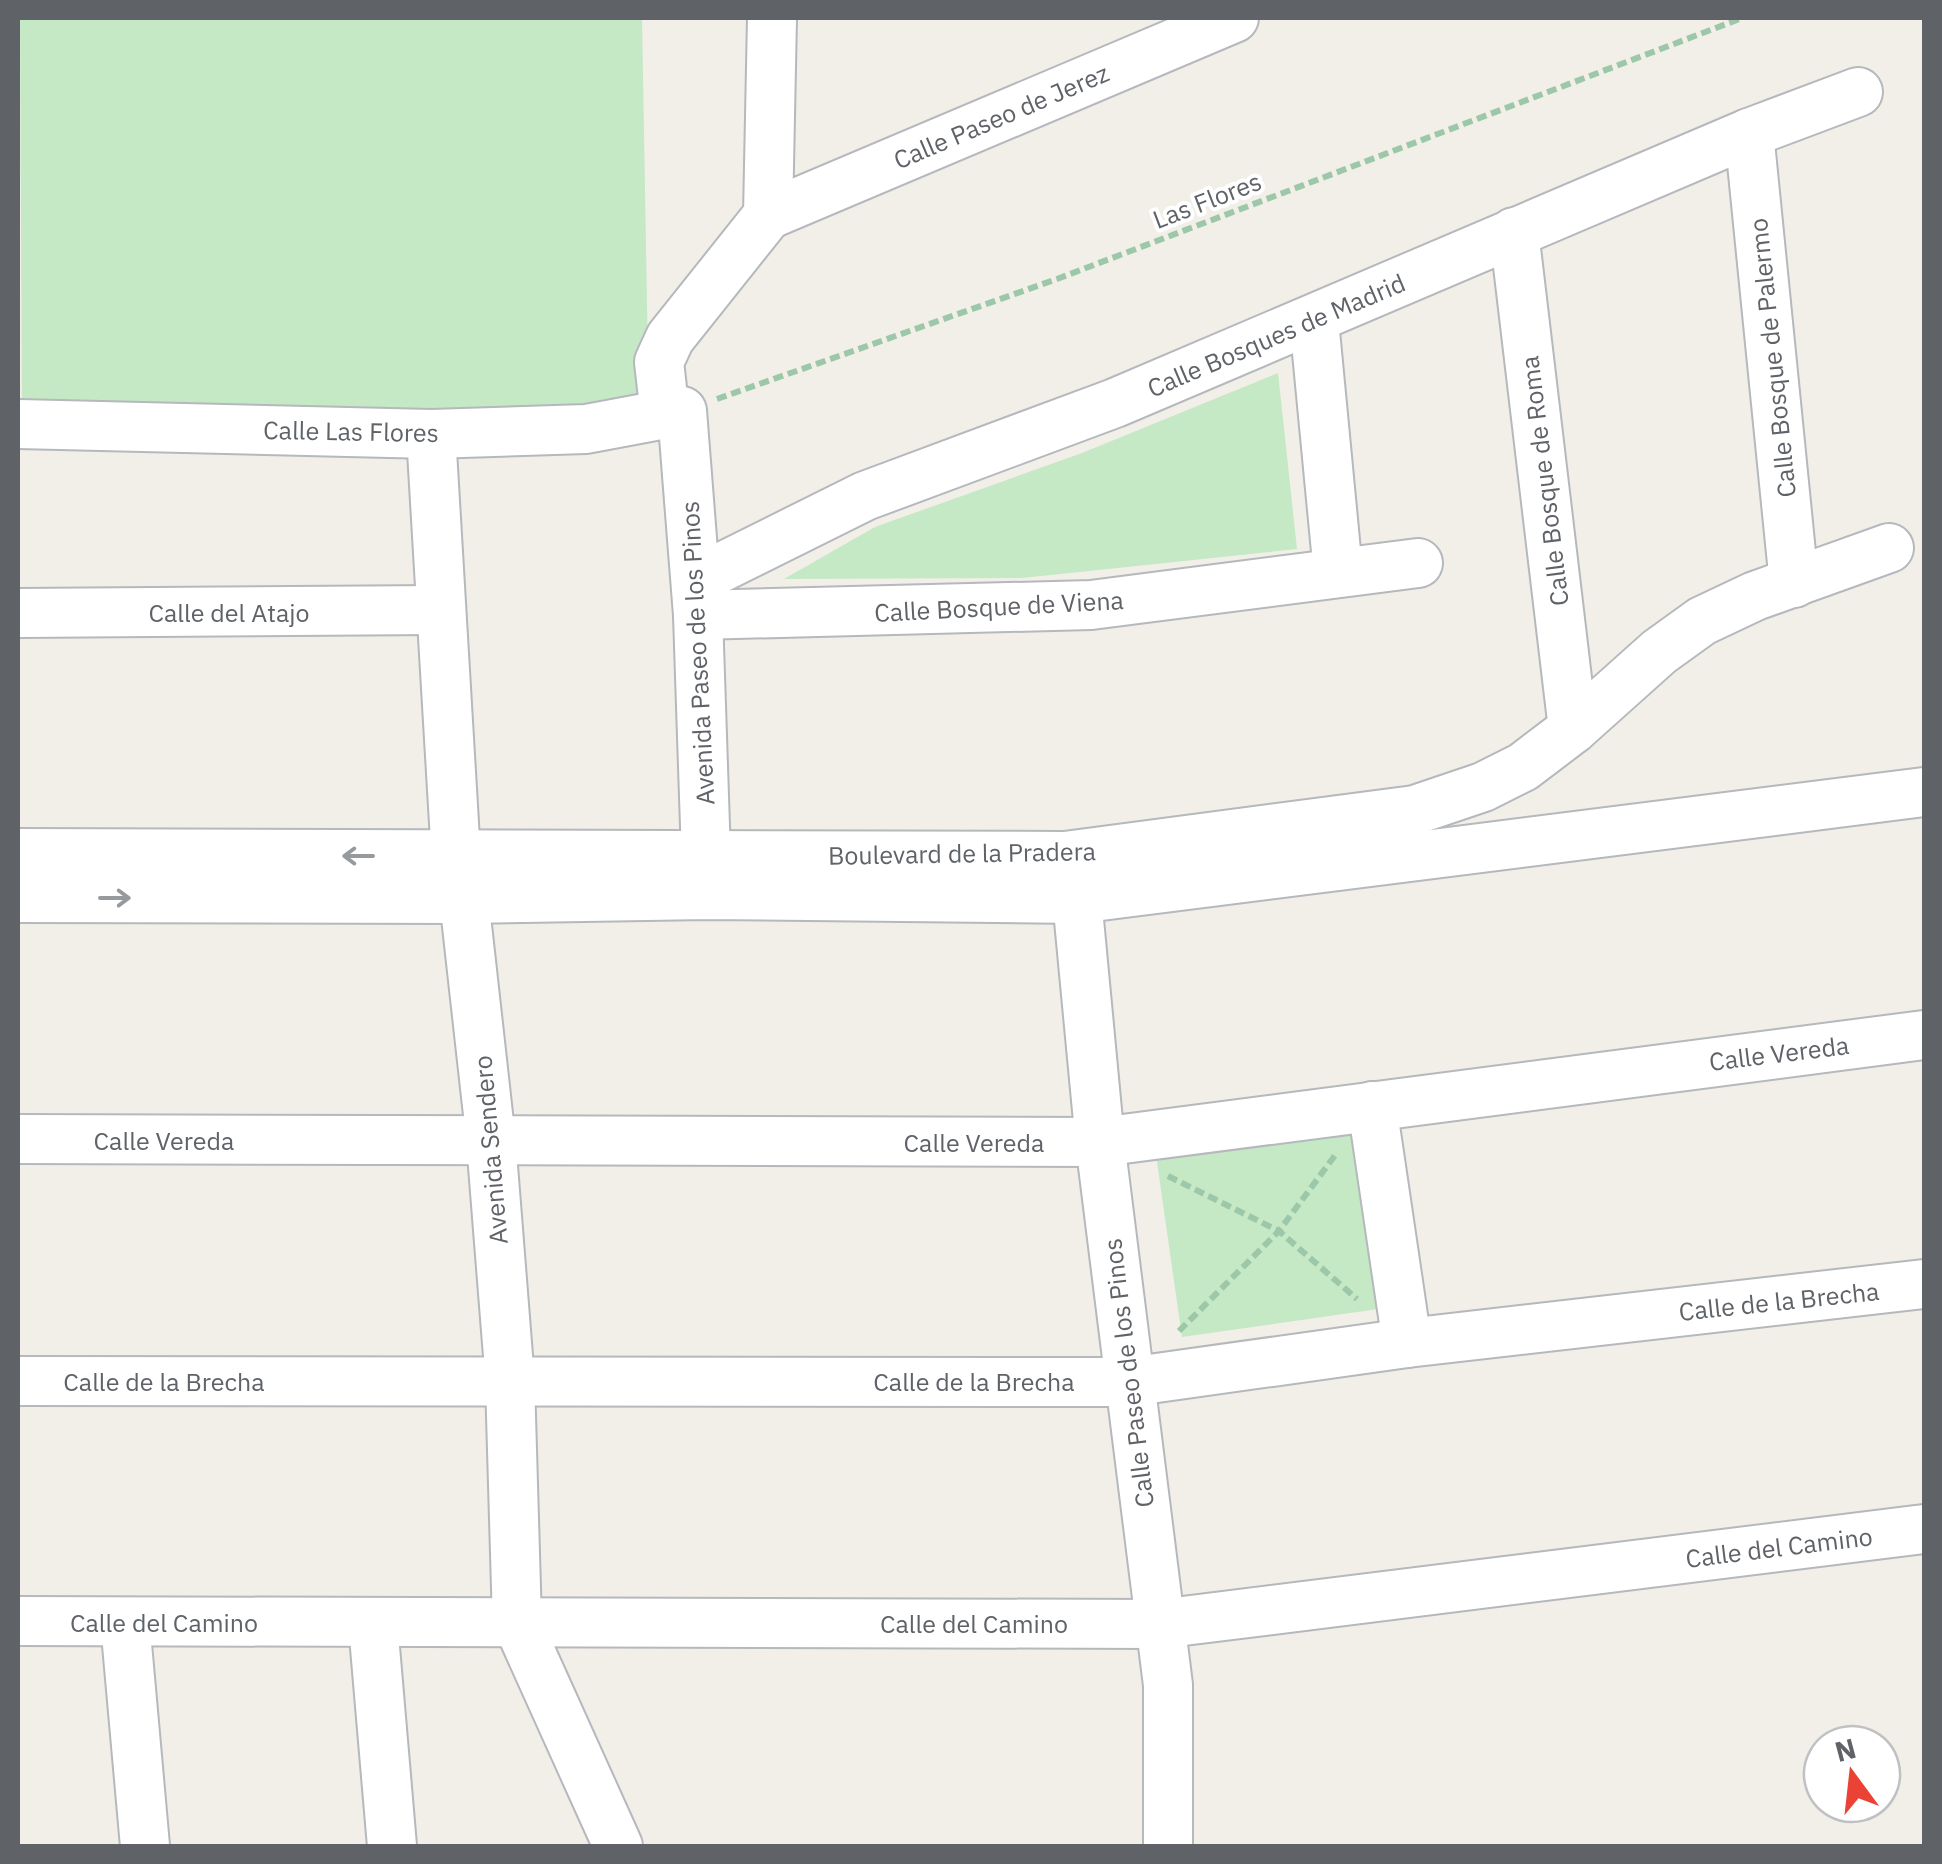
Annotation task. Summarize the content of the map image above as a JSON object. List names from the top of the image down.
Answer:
{
  "streets": {
    "street": [
      "Calle Paseo de Jerez",
      "Calle Bosques de Madrid",
      "Calle Bosque de Palermo",
      "Calle Las Flores",
      "Calle Bosque de Roma",
      "Calle Bosque de Viena",
      "Calle del Atajo",
      "Avenida Paseo de los Pinos",
      "Boulevard de la Pradera",
      "Calle Vereda",
      "Avenida Sendero",
      "Calle de la Brecha",
      "Calle Paseo de los Pinos",
      "Calle del Camino"
    ],
    "path": ["Las Flores"]
  },
  "crossings": [
    ["Calle Paseo de Jerez", "Avenida Paseo de los Pinos"],
    ["Las Flores", "Calle Las Flores"],
    ["Las Flores", "Avenida Paseo de los Pinos"],
    ["Calle Bosques de Madrid", "Calle Bosque de Palermo"],
    ["Calle Bosques de Madrid", "Calle Bosque de Roma"],
    ["Calle Bosques de Madrid", "Calle Bosque de Viena"],
    ["Calle Bosques de Madrid", "Avenida Paseo de los Pinos"],
    ["Calle Bosque de Palermo", "Boulevard de la Pradera"],
    ["Calle Las Flores", "Avenida Paseo de los Pinos"],
    ["Calle Las Flores", "Avenida Sendero"],
    ["Calle Bosque de Roma", "Boulevard de la Pradera"],
    ["Calle Bosque de Viena", "Avenida Paseo de los Pinos"],
    ["Calle del Atajo", "Avenida Sendero"],
    ["Avenida Paseo de los Pinos", "Boulevard de la Pradera"],
    ["Boulevard de la Pradera", "Avenida Sendero"],
    ["Boulevard de la Pradera", "Calle Paseo de los Pinos"],
    ["Calle Vereda", "Avenida Sendero"],
    ["Calle Vereda", "Calle Paseo de los Pinos"],
    ["Avenida Sendero", "Calle de la Brecha"],
    ["Avenida Sendero", "Calle del Camino"],
    ["Calle de la Brecha", "Calle Paseo de los Pinos"],
    ["Calle Paseo de los Pinos", "Calle del Camino"]
  ],
  "north": "top"
}
